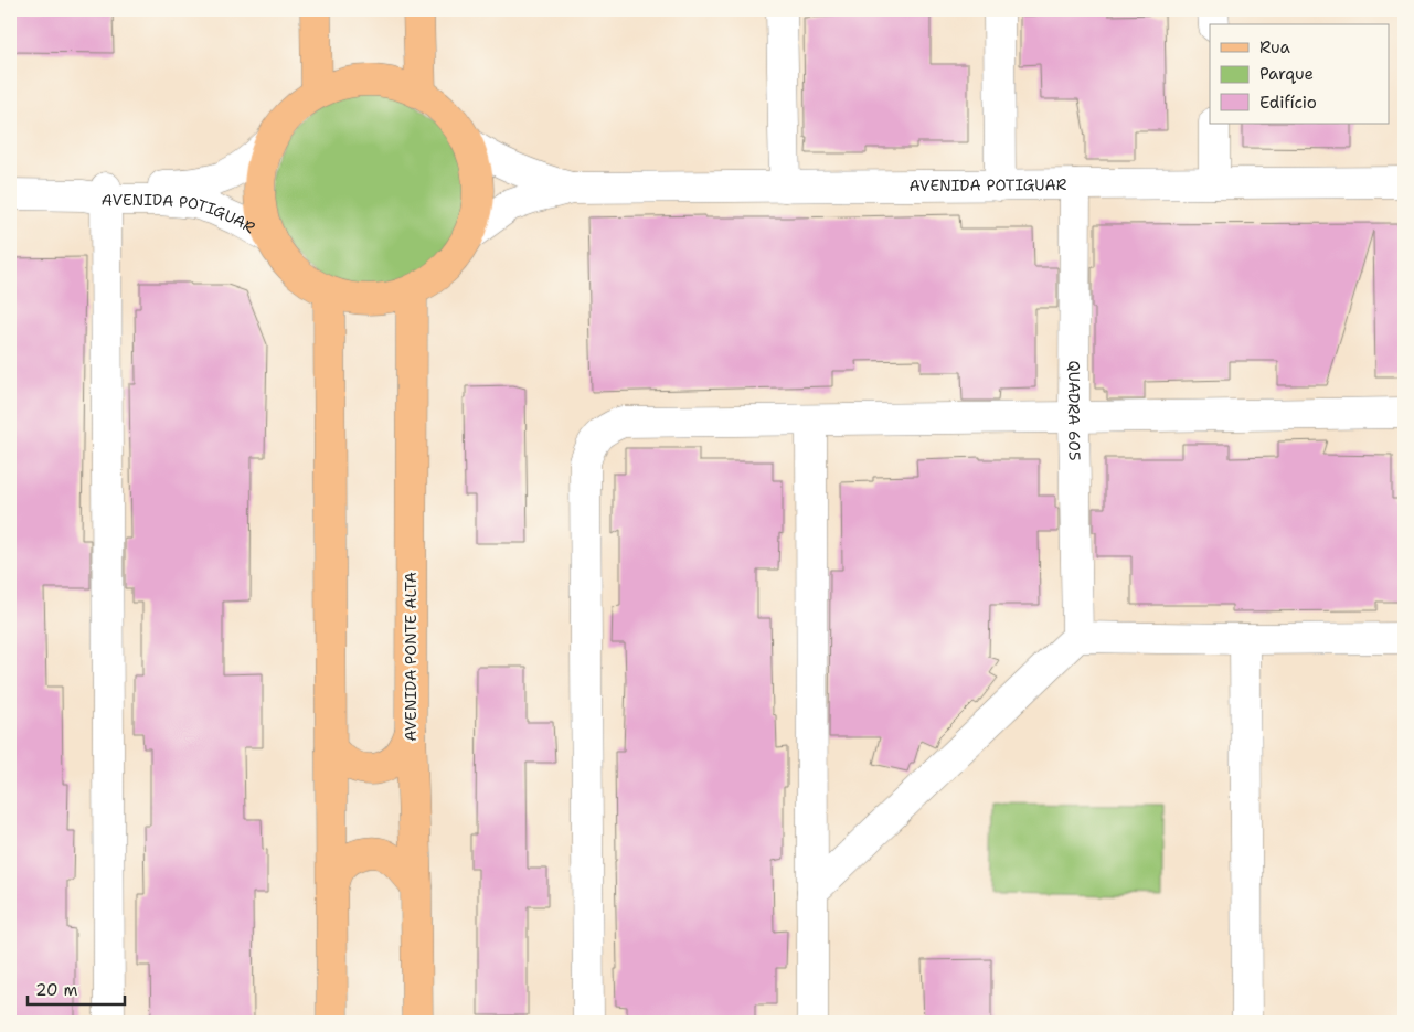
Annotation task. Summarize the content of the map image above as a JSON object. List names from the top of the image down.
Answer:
{
  "streets": {
    "main road": ["AVENIDA POTIGUAR", "AVENIDA PONTE ALTA"],
    "street": ["QUADRA 605"]
  },
  "crossings": [
    ["AVENIDA POTIGUAR", "QUADRA 605"],
    ["AVENIDA POTIGUAR", "AVENIDA PONTE ALTA"]
  ],
  "legend": ["Rua", "Parque", "Edifício"],
  "scale_bar": "20 m"
}
